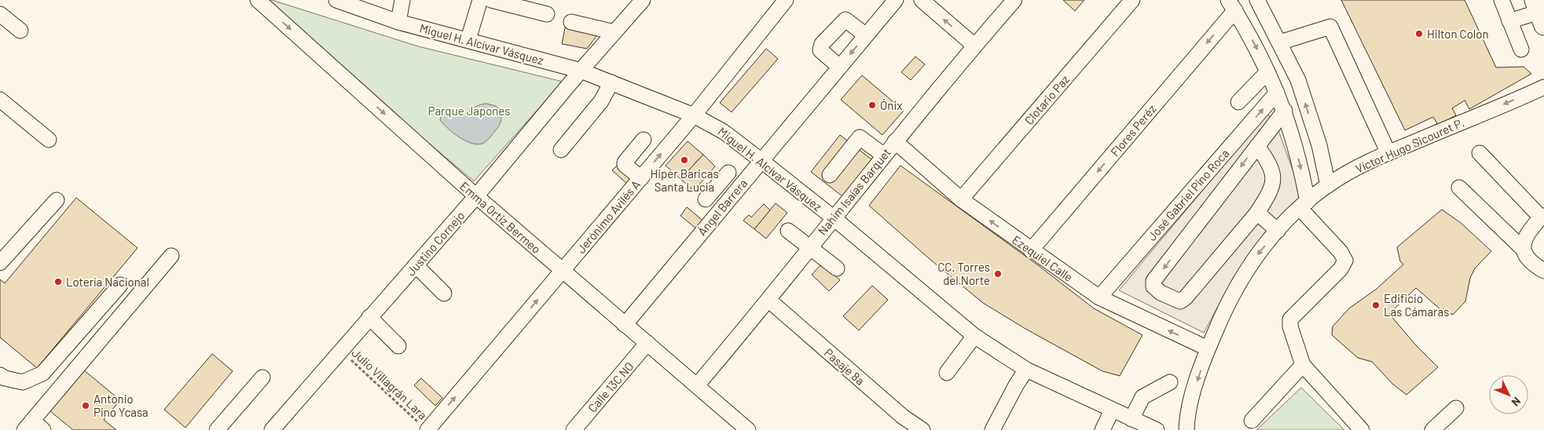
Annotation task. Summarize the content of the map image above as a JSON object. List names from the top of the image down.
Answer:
{
  "streets": {
    "street": [
      "Miguel H. Alcívar Vásquez",
      "Clotario Paz",
      "Flores Peréz",
      "Víctor Hugo Sicouret P.",
      "Nahim Isaías Barquet",
      "José Gabriel Pino Roca",
      "Ángel Barrera",
      "Jerónimo Avilés A",
      "Emma Ortiz Bermeo",
      "Justino Cornejo",
      "Ezequiel Calle",
      "Pasaje 8a",
      "Calle 13C NO"
    ],
    "path": ["Julio Villagrán Lara"]
  },
  "crossings": [
    ["Miguel H. Alcívar Vásquez", "Nahim Isaías Barquet"],
    ["Miguel H. Alcívar Vásquez", "Ángel Barrera"],
    ["Miguel H. Alcívar Vásquez", "Jerónimo Avilés A"],
    ["Miguel H. Alcívar Vásquez", "Justino Cornejo"],
    ["Clotario Paz", "Ezequiel Calle"],
    ["Flores Peréz", "Ezequiel Calle"],
    ["Víctor Hugo Sicouret P.", "Ezequiel Calle"],
    ["Nahim Isaías Barquet", "Emma Ortiz Bermeo"],
    ["Nahim Isaías Barquet", "Ezequiel Calle"],
    ["Nahim Isaías Barquet", "Pasaje 8a"],
    ["José Gabriel Pino Roca", "Ezequiel Calle"],
    ["Ángel Barrera", "Emma Ortiz Bermeo"],
    ["Jerónimo Avilés A", "Emma Ortiz Bermeo"],
    ["Jerónimo Avilés A", "Julio Villagrán Lara"],
    ["Emma Ortiz Bermeo", "Justino Cornejo"],
    ["Emma Ortiz Bermeo", "Calle 13C NO"],
    ["Justino Cornejo", "Julio Villagrán Lara"]
  ],
  "one_way": [
    "Flores Peréz",
    "José Gabriel Pino Roca",
    "Jerónimo Avilés A",
    "Emma Ortiz Bermeo",
    "Ezequiel Calle"
  ],
  "parks": ["Parque Japones"],
  "places": [
    "Hilton Colon",
    "Ónix",
    "Hiper Baricas Santa Lucia",
    "CC. Torres del Norte",
    "Lotería Nacional",
    "Edificio Las Cámaras",
    "Antonio Pino Ycasa"
  ],
  "north": "bottom right"
}
